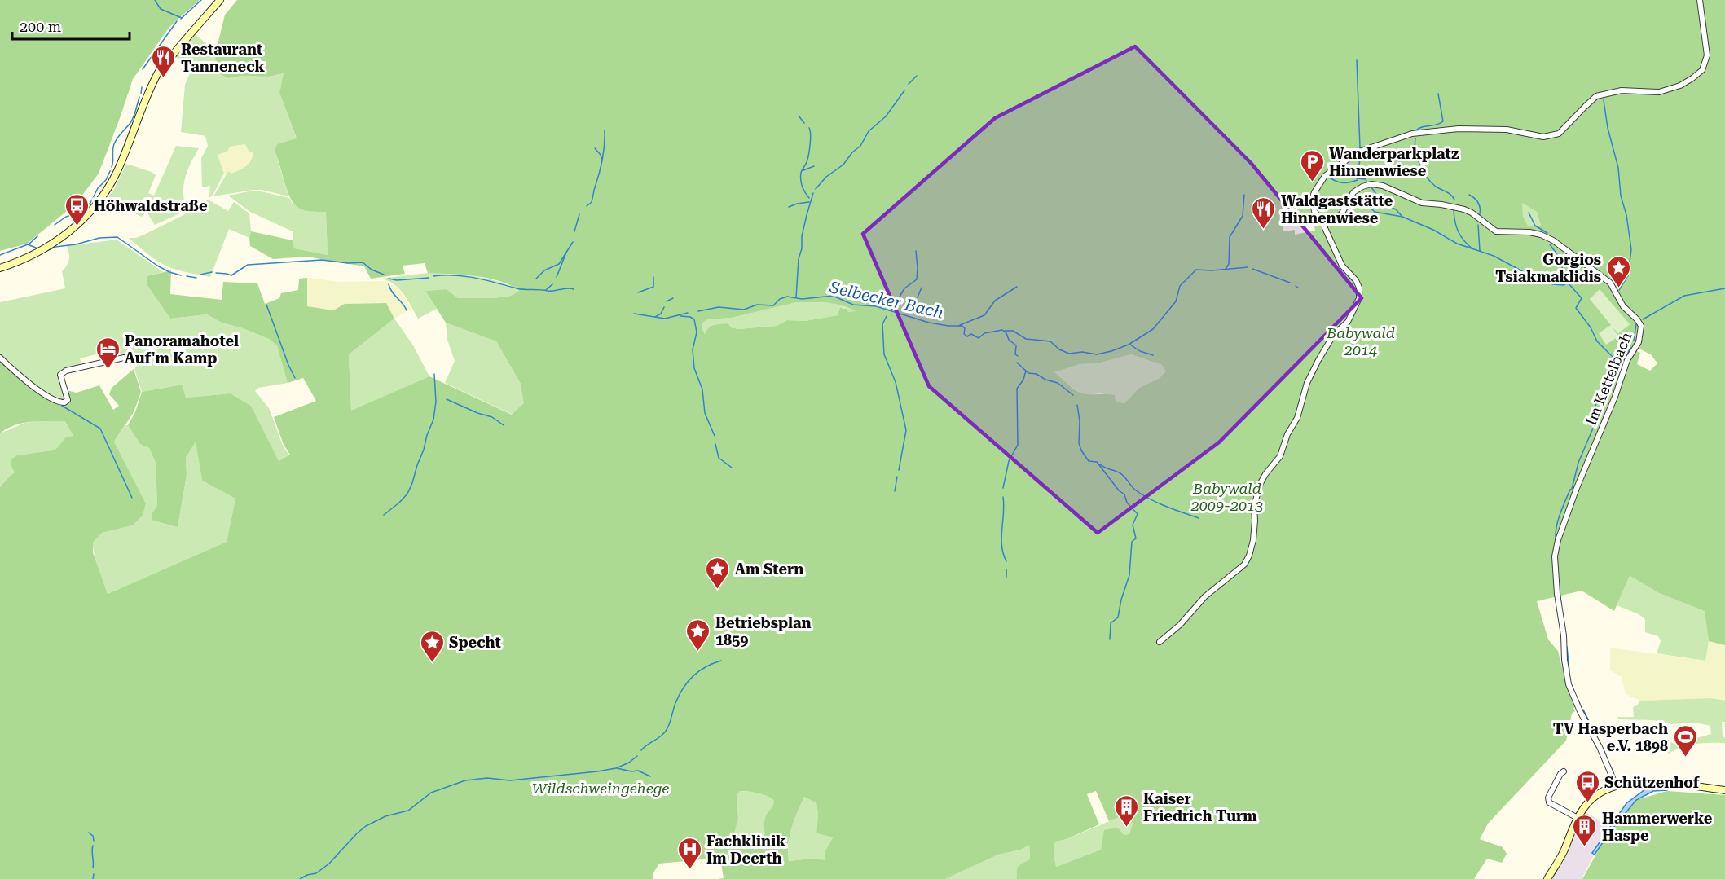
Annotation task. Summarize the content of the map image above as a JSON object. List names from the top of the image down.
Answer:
{
  "streets": {
    "street": ["Im Kettelbach"]
  },
  "water": ["Selbecker Bach"],
  "parks": ["Babywald 2014", "Babywald 2009-2013", "Wildschweingehege"],
  "places": {
    "restaurant": ["Restaurant Tanneneck", "Waldgaststätte Hinnenwiese"],
    "parking": ["Wanderparkplatz Hinnenwiese"],
    "bus stop": ["Höhwaldstraße", "Schützenhof"],
    "place": [
      "Gorgios Tsiakmaklidis",
      "Am Stern",
      "Betriebsplan 1859",
      "Specht"
    ],
    "hotel": ["Panoramahotel Auf'm Kamp"],
    "sports": ["TV Hasperbach e.V. 1898"],
    "building": ["Kaiser Friedrich Turm", "Hammerwerke Haspe"],
    "hospital": ["Fachklinik Im Deerth"]
  },
  "scale_bar": "200 m"
}
